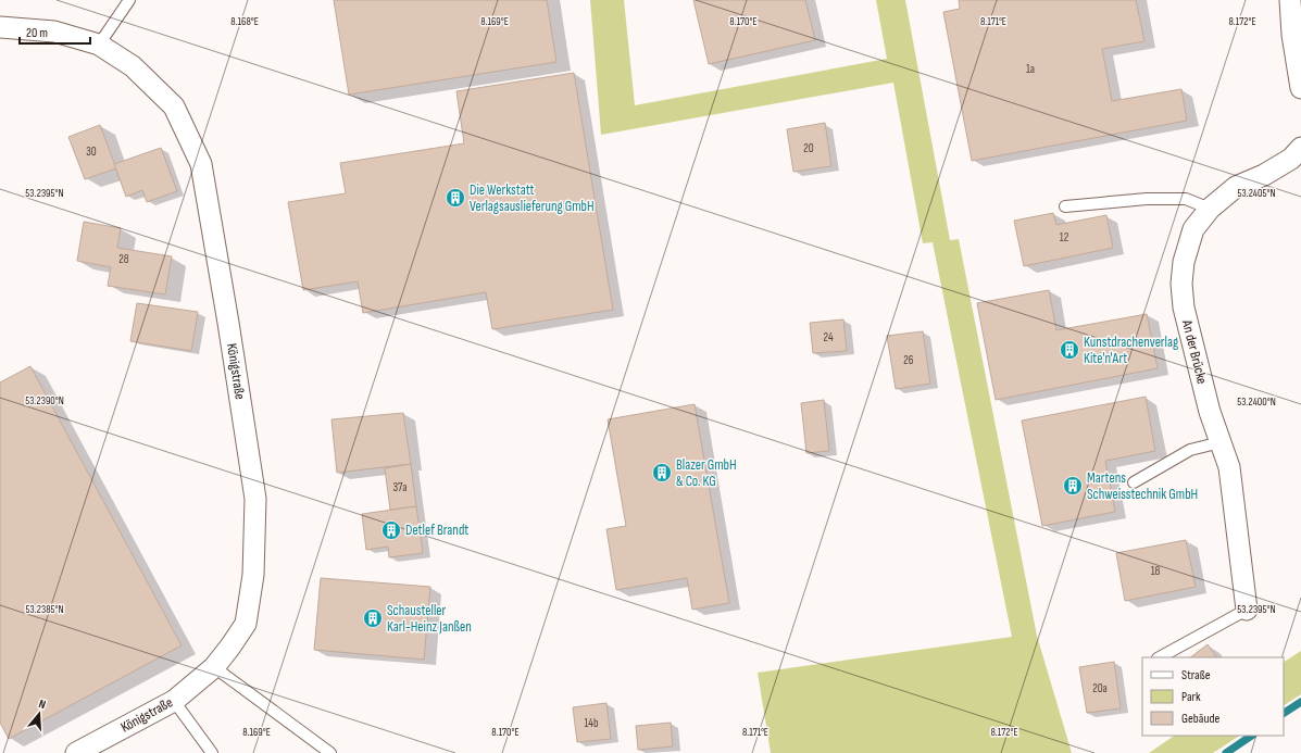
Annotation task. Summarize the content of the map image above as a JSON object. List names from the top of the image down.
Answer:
{
  "streets": {
    "street": ["An der Brücke", "Königstraße"]
  },
  "places": {
    "building": [
      "Die Werkstatt Verlagsauslieferung GmbH",
      "Kunstdrachenverlag Kite'n'Art",
      "Blazer GmbH & Co. KG",
      "Martens Schweisstechnik GmbH",
      "Detlef Brandt",
      "Schausteller Karl-Heinz Janßen"
    ]
  },
  "house_numbers": [
    "1a",
    "20",
    "30",
    "12",
    "28",
    "24",
    "26",
    "37a",
    "18",
    "20a",
    "14b"
  ],
  "legend": ["Straße", "Park", "Gebäude"],
  "scale_bar": "20 m",
  "north": "top",
  "coordinates": [
    "8.168°E",
    "8.169°E",
    "8.170°E",
    "8.171°E",
    "8.172°E",
    "53.2395°N",
    "53.2405°N",
    "53.2390°N",
    "53.2400°N",
    "53.2385°N"
  ]
}
